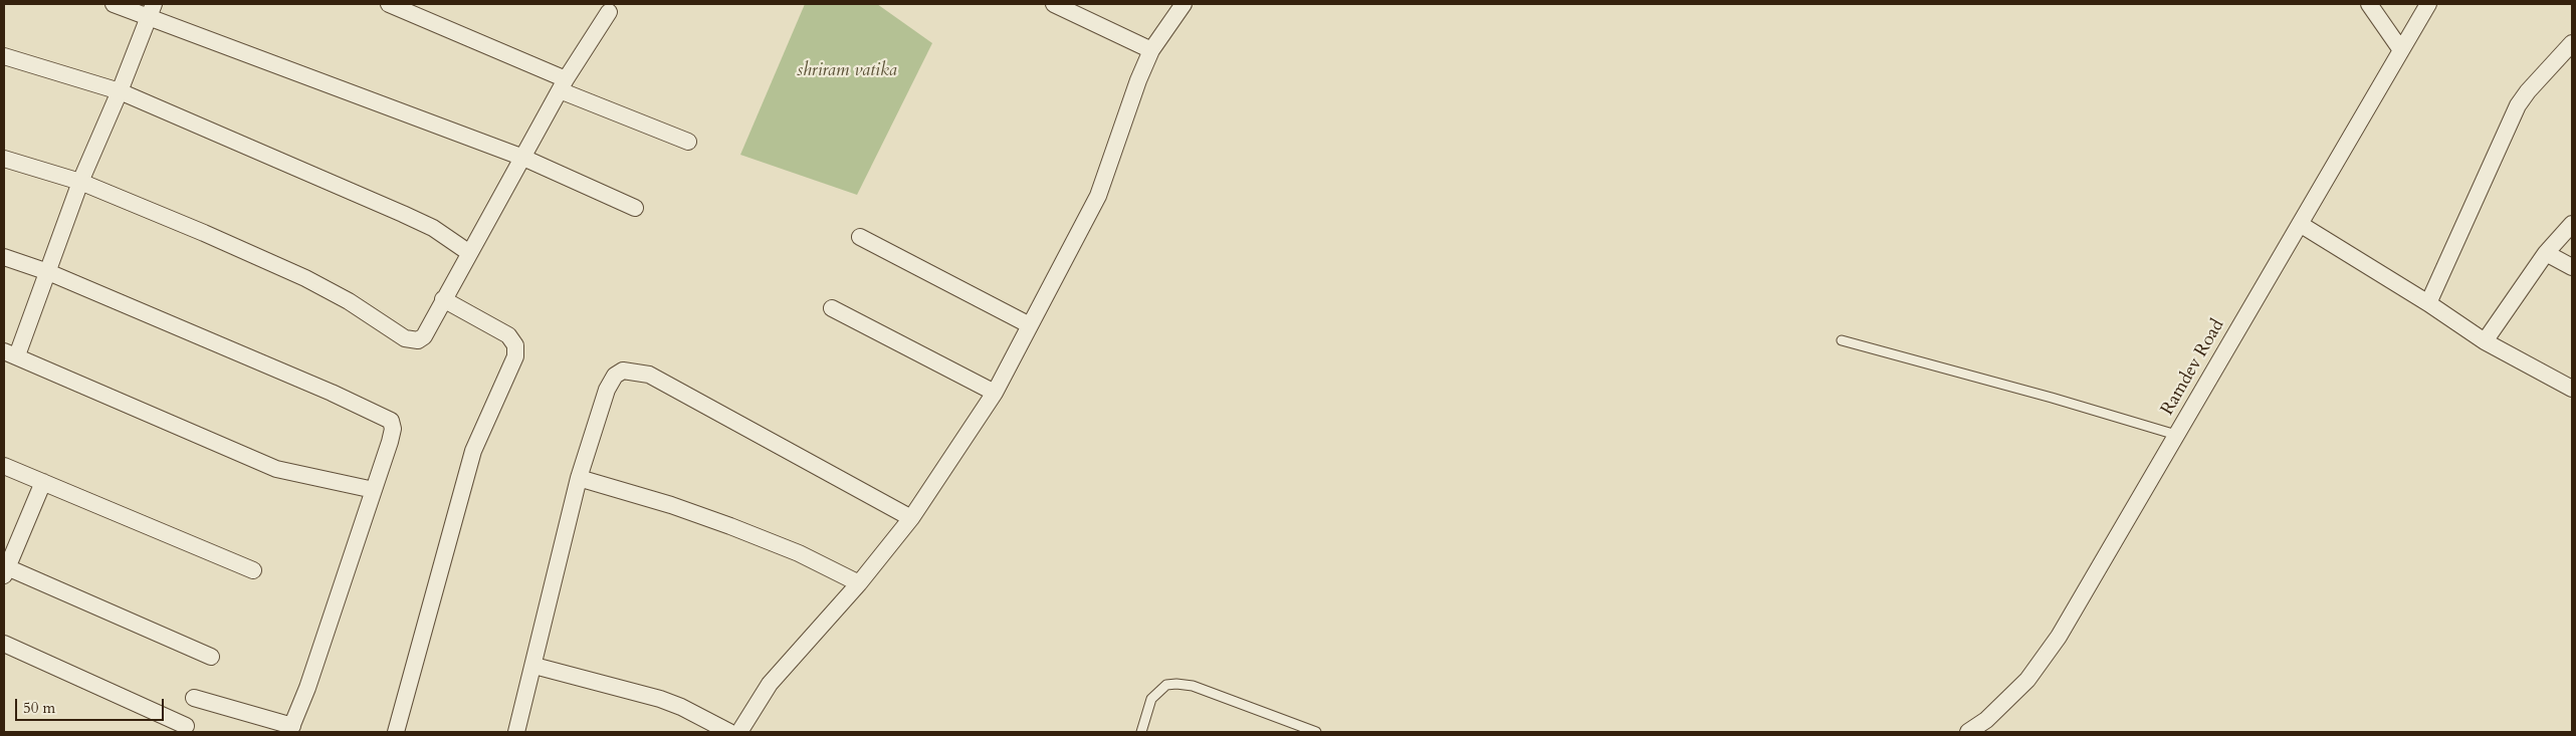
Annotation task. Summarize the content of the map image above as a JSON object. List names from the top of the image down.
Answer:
{
  "streets": {
    "street": ["Ramdev Road"]
  },
  "parks": ["shriram vatika"],
  "scale_bar": "50 m"
}
